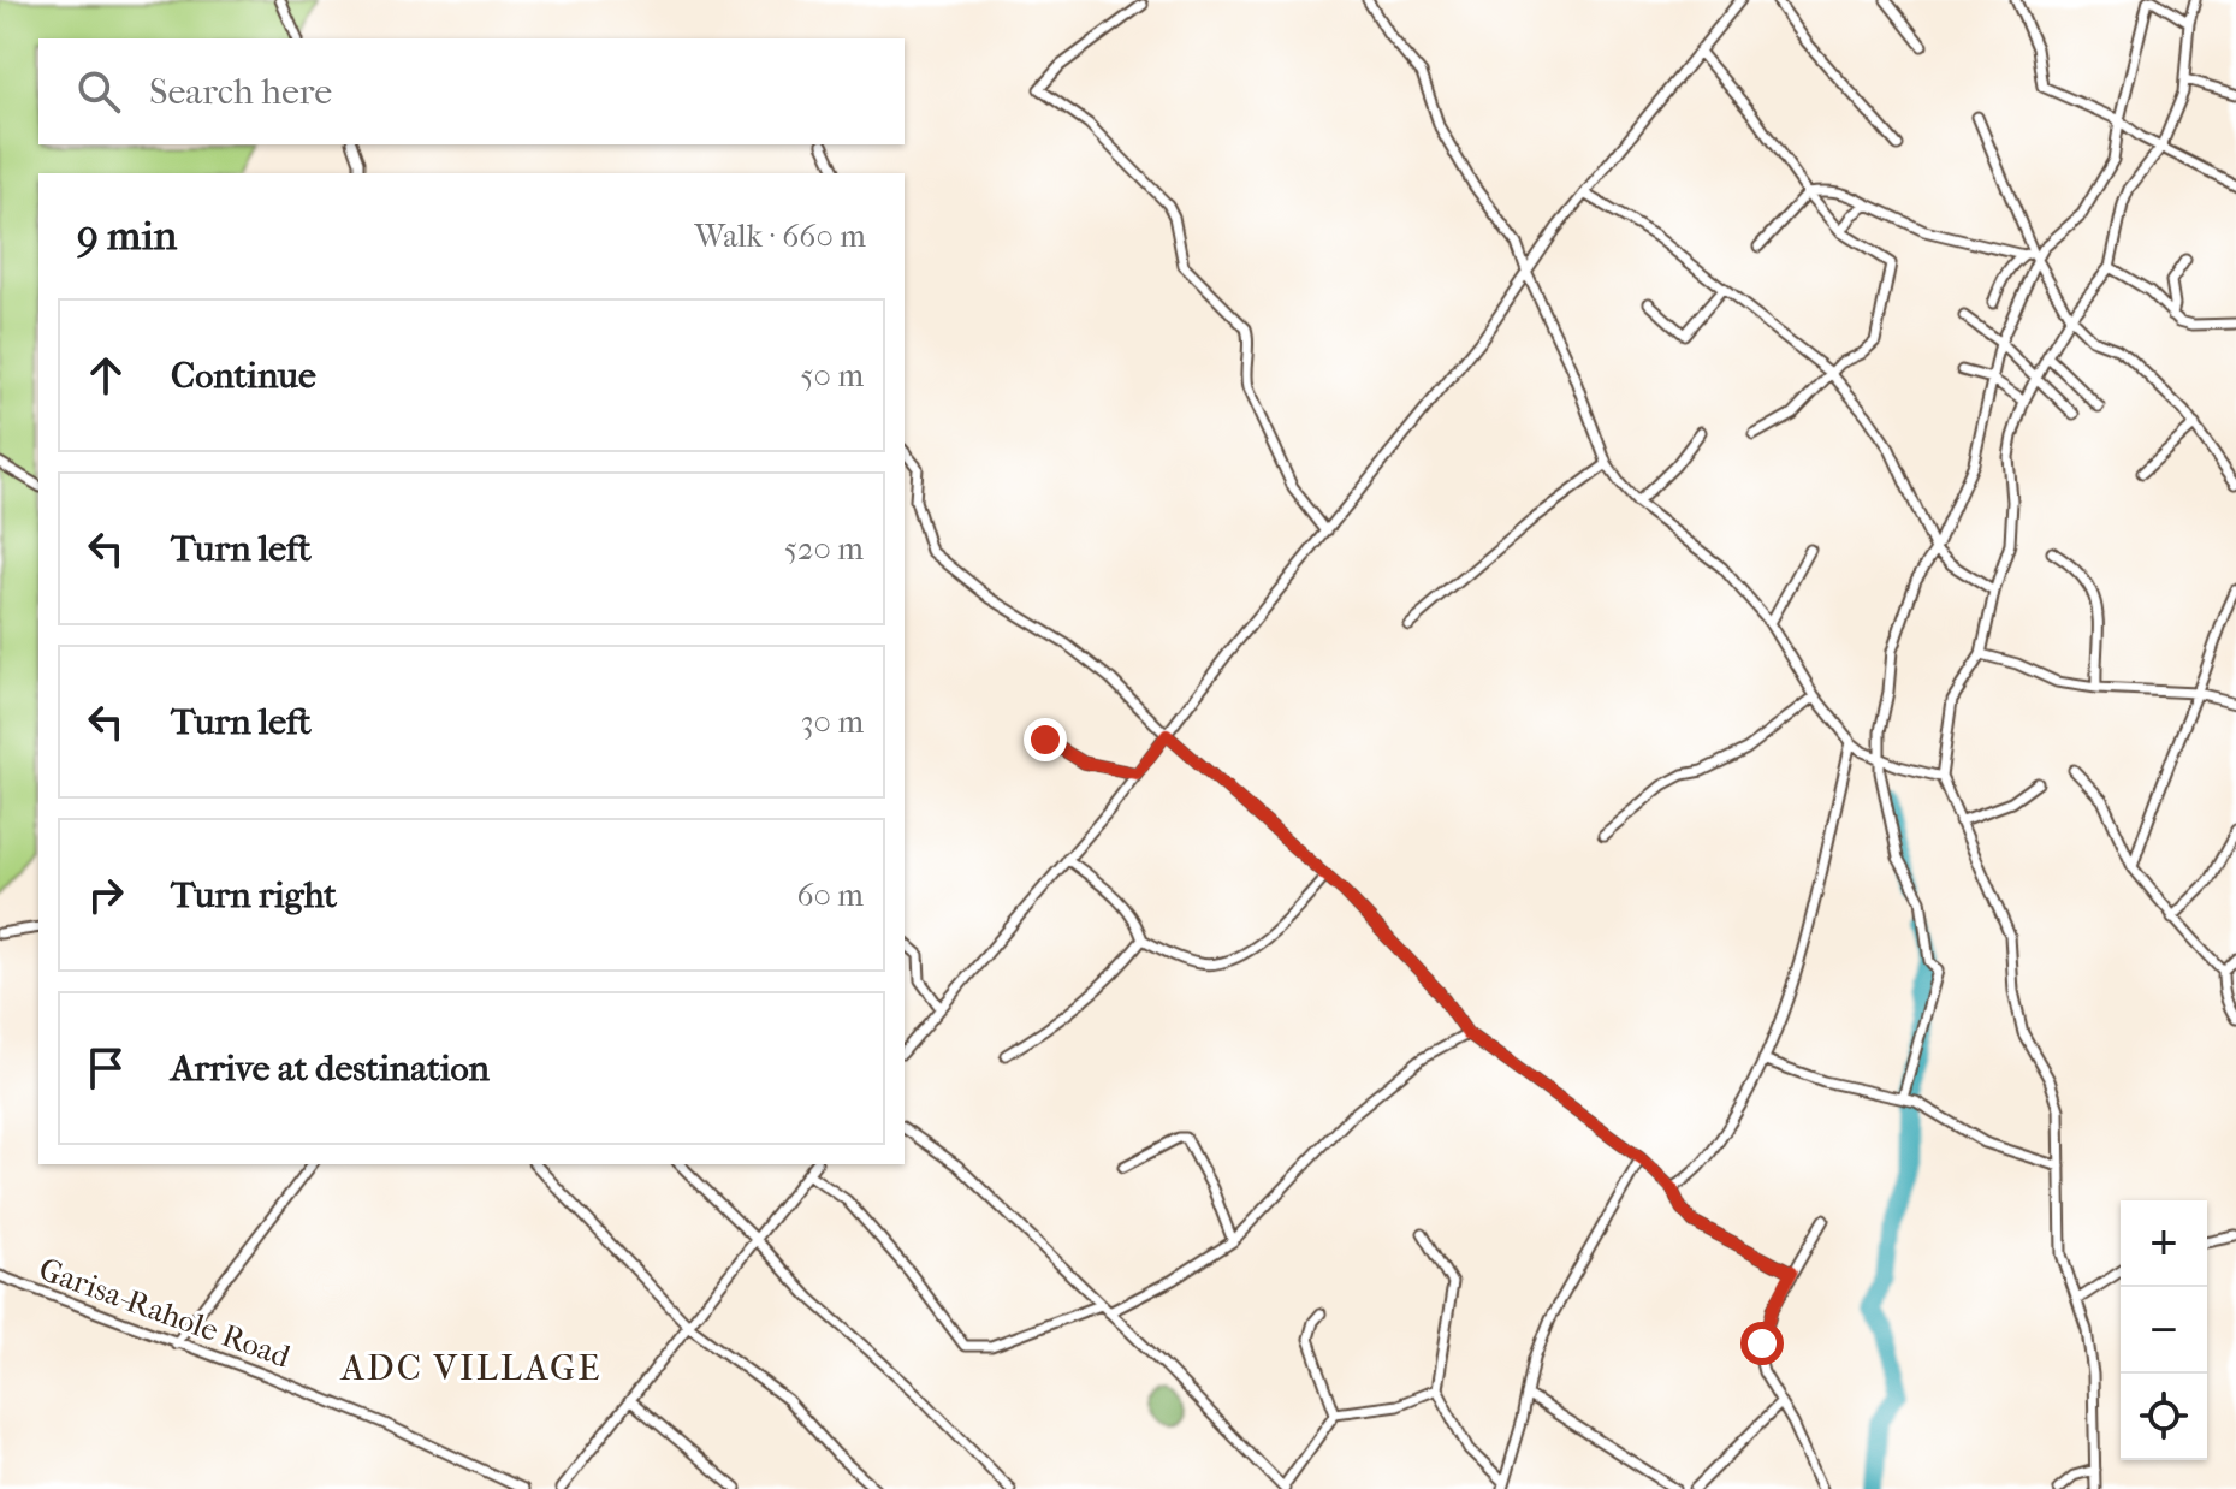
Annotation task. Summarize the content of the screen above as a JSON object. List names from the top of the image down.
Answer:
{
  "streets": {
    "street": ["Garisa-Rahole Road"]
  },
  "districts": ["ADC VILLAGE"],
  "page": {
    "search": "Search here",
    "heading": ["9 min", "Walk · 660 m"],
    "list": [
      ["Continue", "50 m"],
      ["Turn left", "520 m"],
      ["Turn left", "30 m"],
      ["Turn right", "60 m"],
      "Arrive at destination"
    ],
    "map_buttons": ["+", "−"]
  }
}
